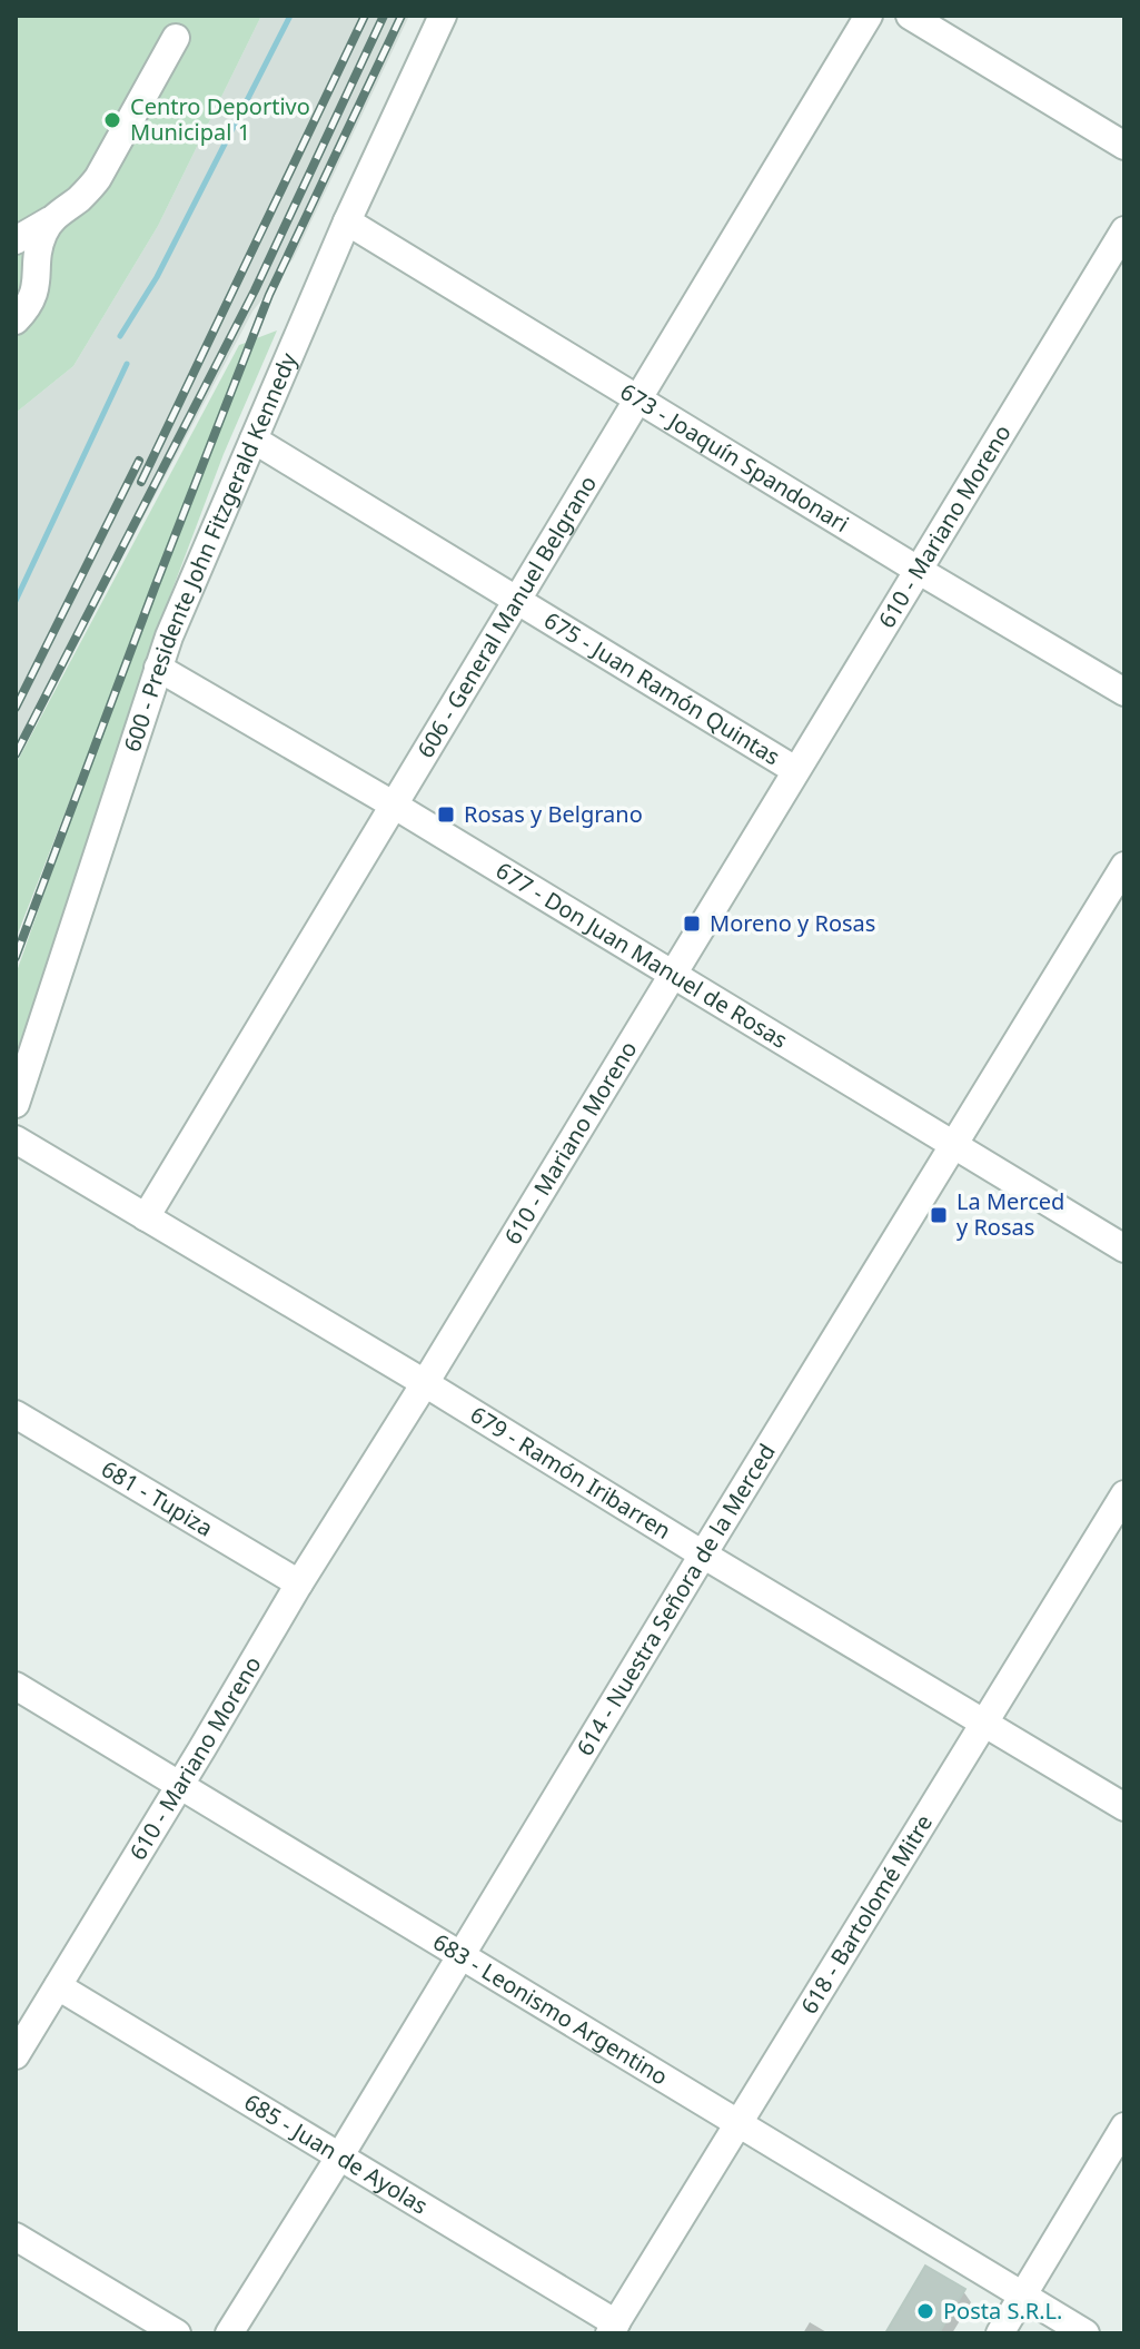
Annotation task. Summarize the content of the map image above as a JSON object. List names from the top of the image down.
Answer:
{
  "streets": {
    "street": [
      "673 - Joaquín Spandonari",
      "610 - Mariano Moreno",
      "600 - Presidente John Fitzgerald Kennedy",
      "606 - General Manuel Belgrano",
      "675 - Juan Ramón Quintas",
      "677 - Don Juan Manuel de Rosas",
      "679 - Ramón Iribarren",
      "681 - Tupiza",
      "614 - Nuestra Señora de la Merced",
      "618 - Bartolomé Mitre",
      "683 - Leonismo Argentino",
      "685 - Juan de Ayolas"
    ]
  },
  "crossings": [
    ["673 - Joaquín Spandonari", "610 - Mariano Moreno"],
    ["673 - Joaquín Spandonari", "600 - Presidente John Fitzgerald Kennedy"],
    ["673 - Joaquín Spandonari", "606 - General Manuel Belgrano"],
    ["610 - Mariano Moreno", "675 - Juan Ramón Quintas"],
    ["610 - Mariano Moreno", "677 - Don Juan Manuel de Rosas"],
    ["610 - Mariano Moreno", "679 - Ramón Iribarren"],
    ["610 - Mariano Moreno", "681 - Tupiza"],
    ["610 - Mariano Moreno", "683 - Leonismo Argentino"],
    ["610 - Mariano Moreno", "685 - Juan de Ayolas"],
    ["600 - Presidente John Fitzgerald Kennedy", "675 - Juan Ramón Quintas"],
    ["600 - Presidente John Fitzgerald Kennedy", "677 - Don Juan Manuel de Rosas"],
    ["606 - General Manuel Belgrano", "675 - Juan Ramón Quintas"],
    ["606 - General Manuel Belgrano", "677 - Don Juan Manuel de Rosas"],
    ["606 - General Manuel Belgrano", "679 - Ramón Iribarren"],
    ["677 - Don Juan Manuel de Rosas", "614 - Nuestra Señora de la Merced"],
    ["679 - Ramón Iribarren", "614 - Nuestra Señora de la Merced"],
    ["679 - Ramón Iribarren", "618 - Bartolomé Mitre"],
    ["614 - Nuestra Señora de la Merced", "683 - Leonismo Argentino"],
    ["614 - Nuestra Señora de la Merced", "685 - Juan de Ayolas"],
    ["618 - Bartolomé Mitre", "683 - Leonismo Argentino"],
    ["618 - Bartolomé Mitre", "685 - Juan de Ayolas"]
  ],
  "places": {
    "other": ["Centro Deportivo Municipal 1", "Posta S.R.L."],
    "transit": ["Rosas y Belgrano", "Moreno y Rosas", "La Merced y Rosas"]
  }
}
